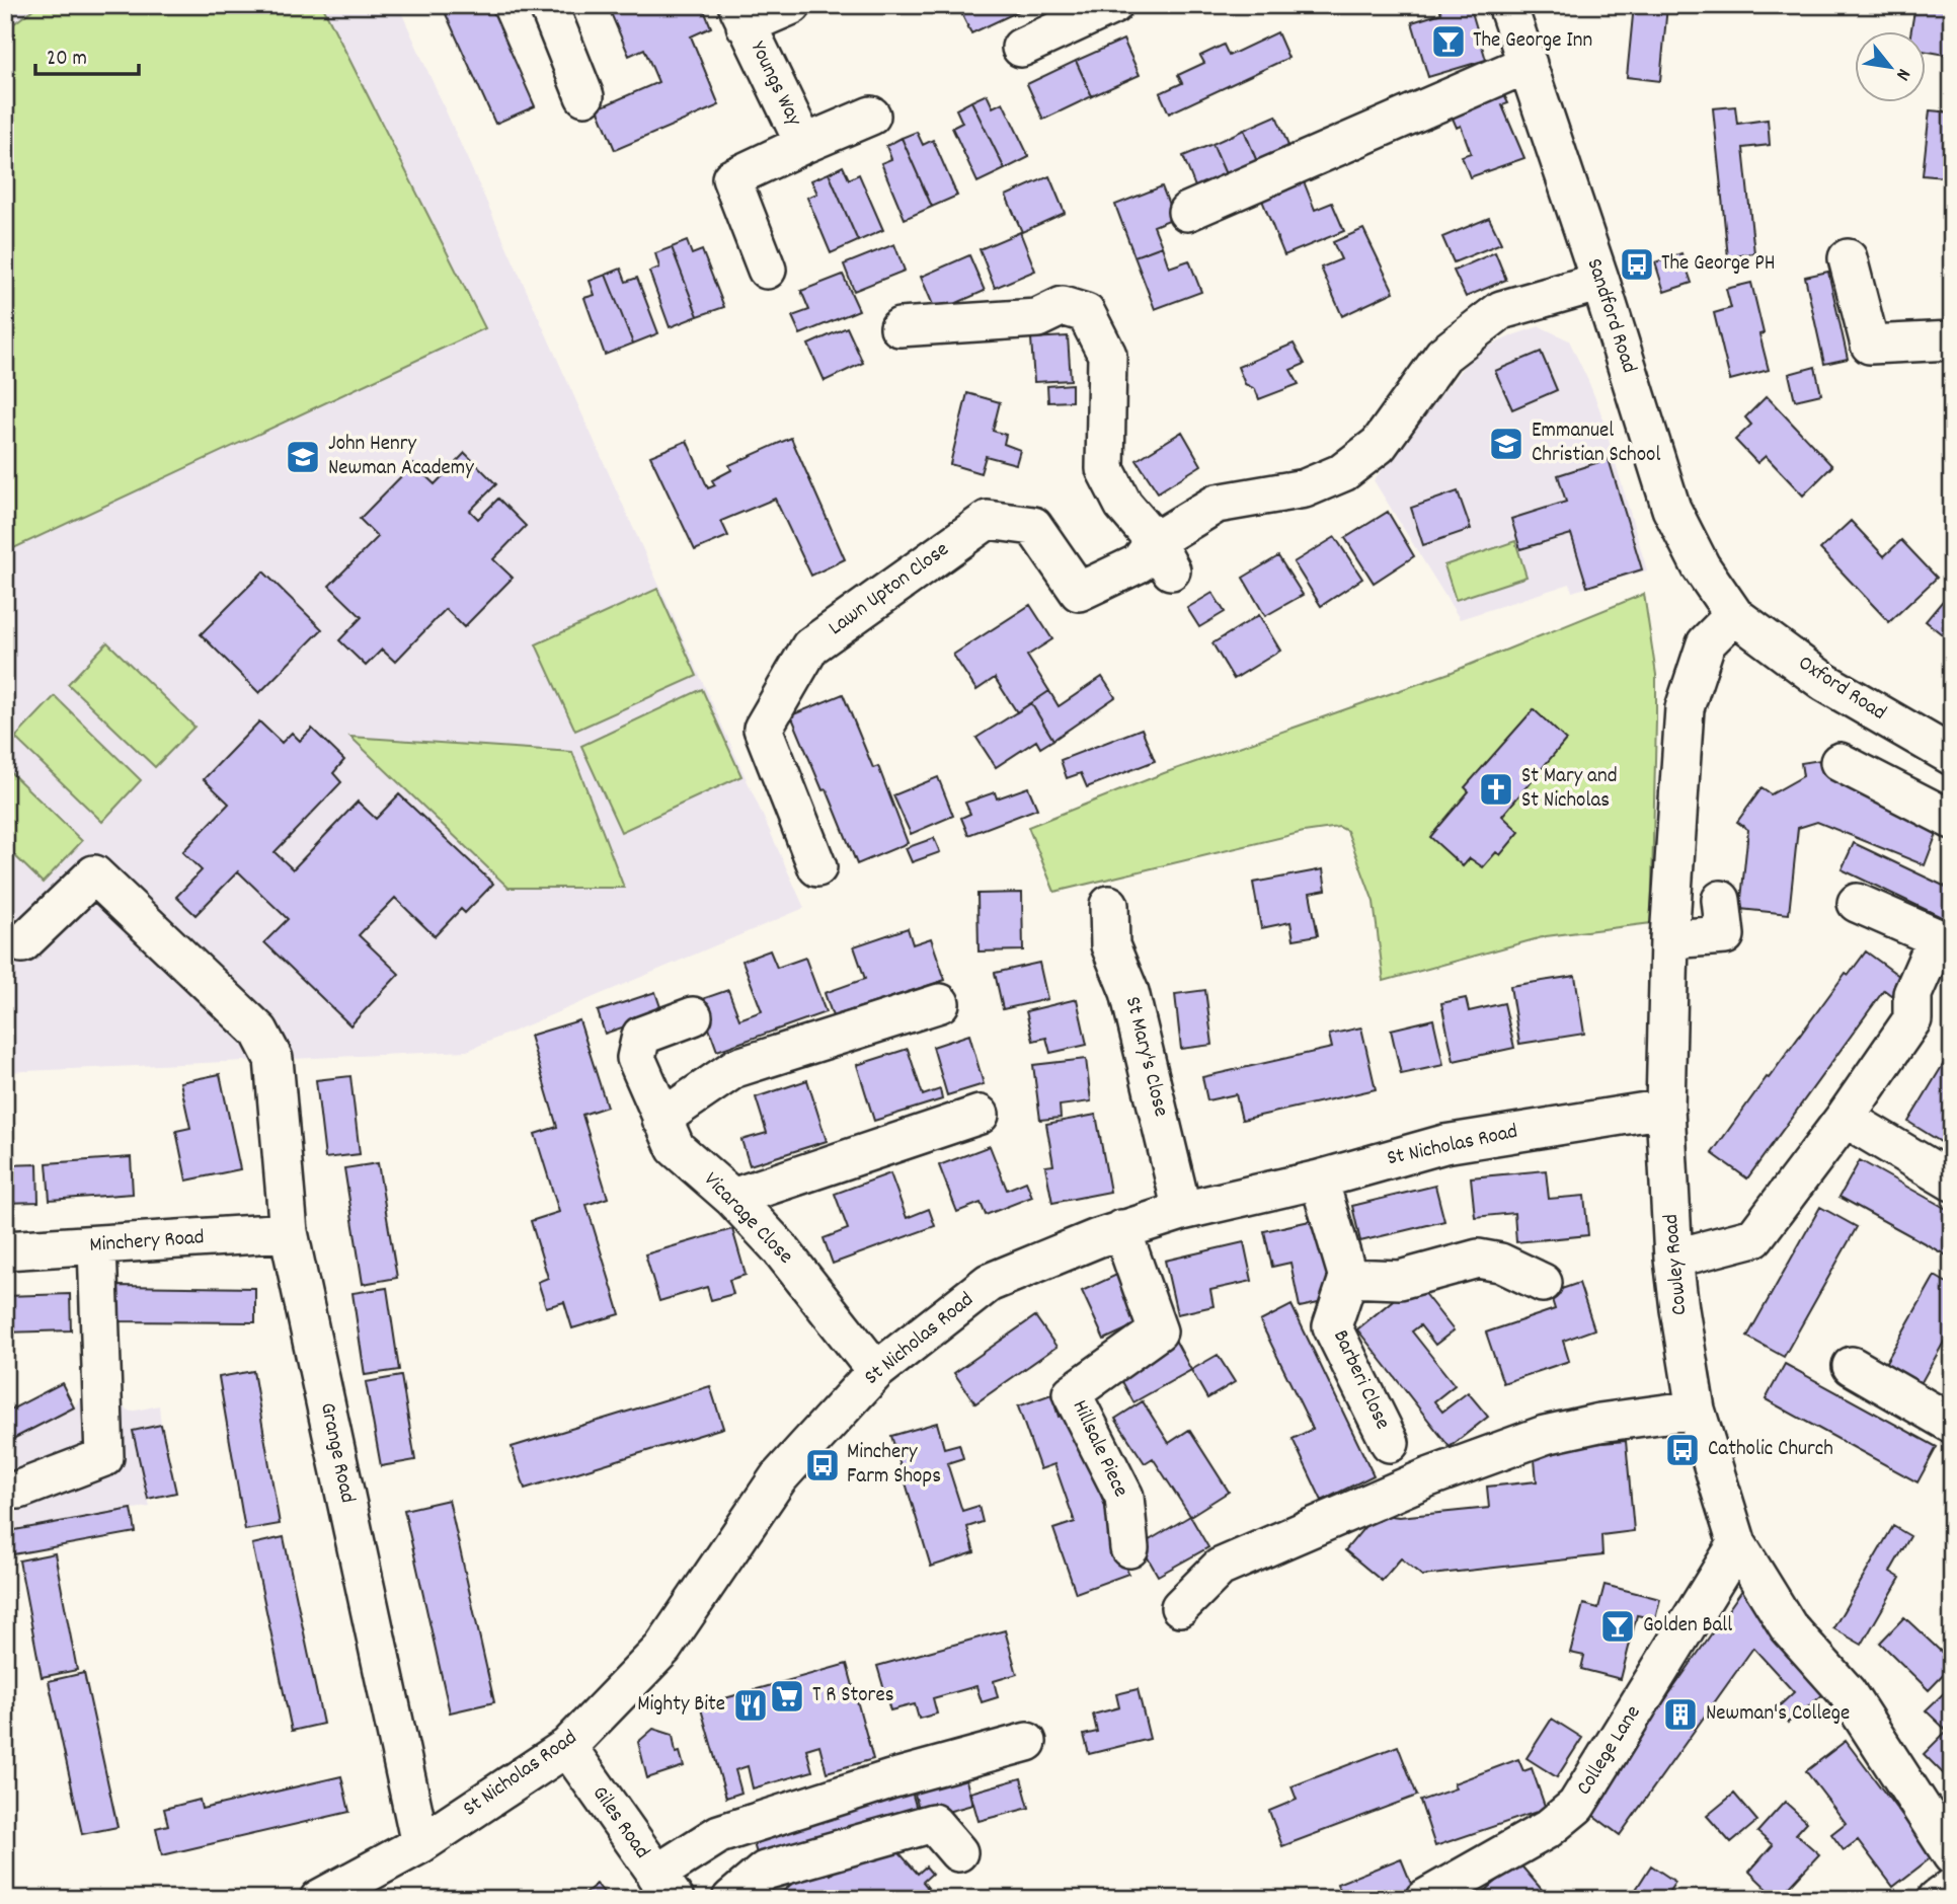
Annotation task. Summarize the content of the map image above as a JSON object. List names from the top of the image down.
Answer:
{
  "streets": {
    "street": [
      "Youngs Way",
      "Sandford Road",
      "Lawn Upton Close",
      "Oxford Road",
      "St Mary's Close",
      "St Nicholas Road",
      "Vicarage Close",
      "Minchery Road",
      "Cowley Road",
      "Barberi Close",
      "Hillsale Piece",
      "Grange Road",
      "College Lane",
      "Giles Road"
    ]
  },
  "crossings": [
    ["Sandford Road", "Oxford Road"],
    ["Sandford Road", "Cowley Road"],
    ["Oxford Road", "Cowley Road"],
    ["St Mary's Close", "St Nicholas Road"],
    ["St Nicholas Road", "Vicarage Close"],
    ["St Nicholas Road", "Cowley Road"],
    ["St Nicholas Road", "Hillsale Piece"],
    ["St Nicholas Road", "Grange Road"],
    ["St Nicholas Road", "Giles Road"],
    ["Minchery Road", "Grange Road"],
    ["Cowley Road", "College Lane"]
  ],
  "places": {
    "bar": ["The George Inn", "Golden Ball"],
    "bus stop": ["The George PH", "Catholic Church", "Minchery Farm Shops"],
    "school or university": ["Emmanuel Christian School", "John Henry Newman Academy"],
    "church": ["St Mary and St Nicholas"],
    "supermarket": ["T R Stores"],
    "restaurant": ["Mighty Bite"],
    "building": ["Newman's College"]
  },
  "scale_bar": "20 m",
  "north": "bottom right"
}
